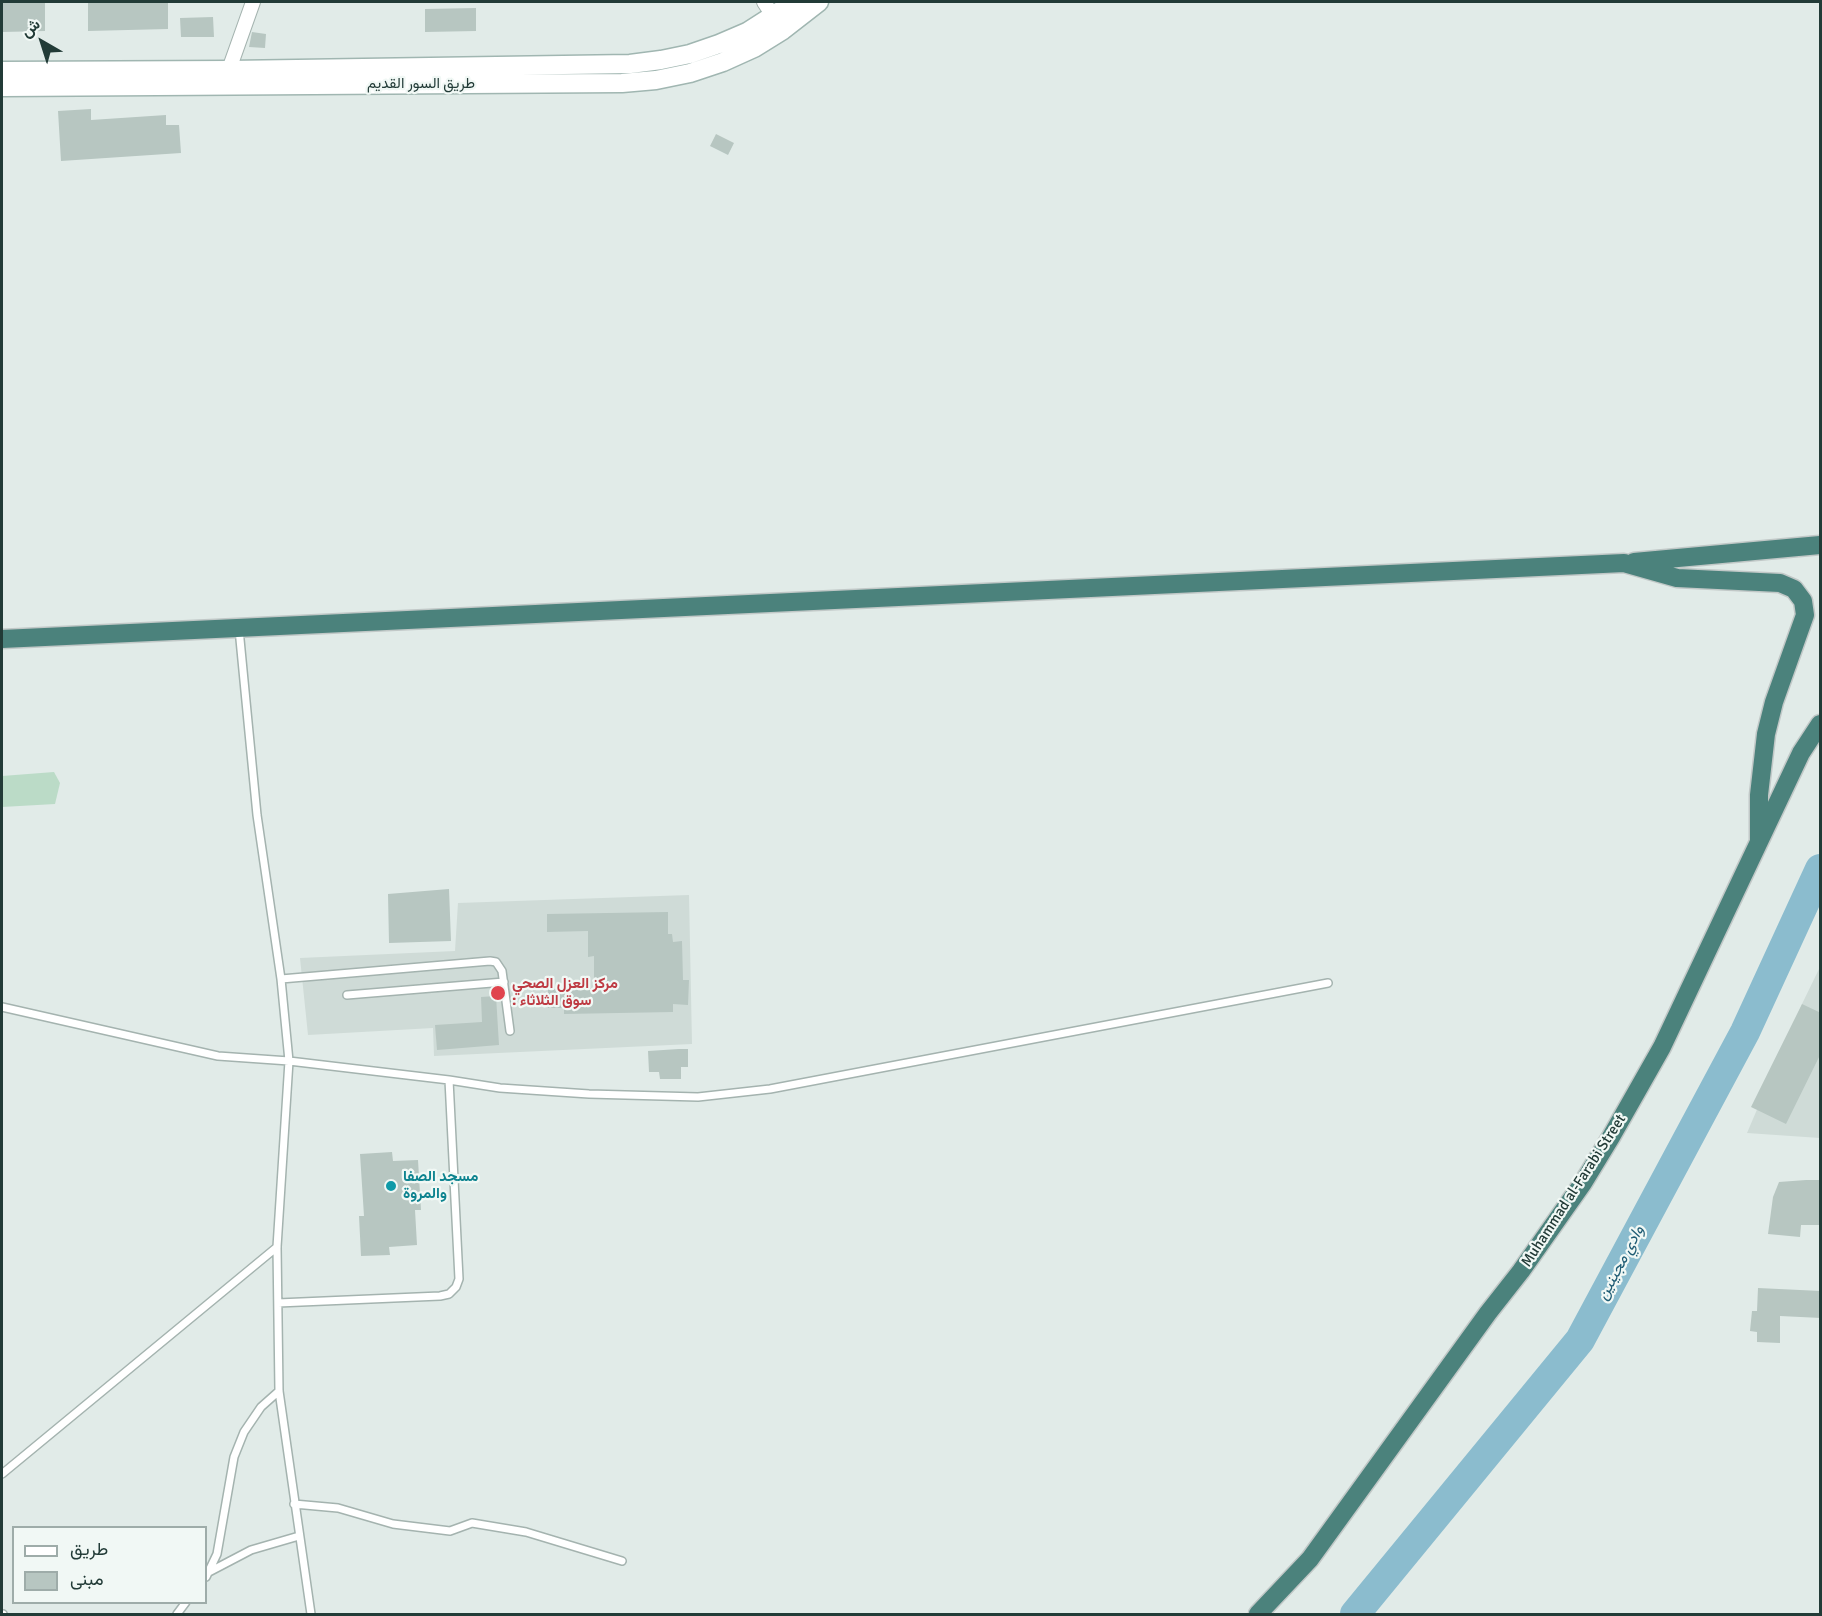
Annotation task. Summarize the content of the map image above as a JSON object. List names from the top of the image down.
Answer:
{
  "streets": {
    "highway": ["Muhammad al-Farabi Street"],
    "main road": ["طريق السور القديم"]
  },
  "water": ["وادي مجينين"],
  "places": ["مركز العزل الصحي : سوق الثلاثاء", "مسجد الصفا والمروة"],
  "legend": ["طريق", "مبنى"],
  "north": "top left"
}
